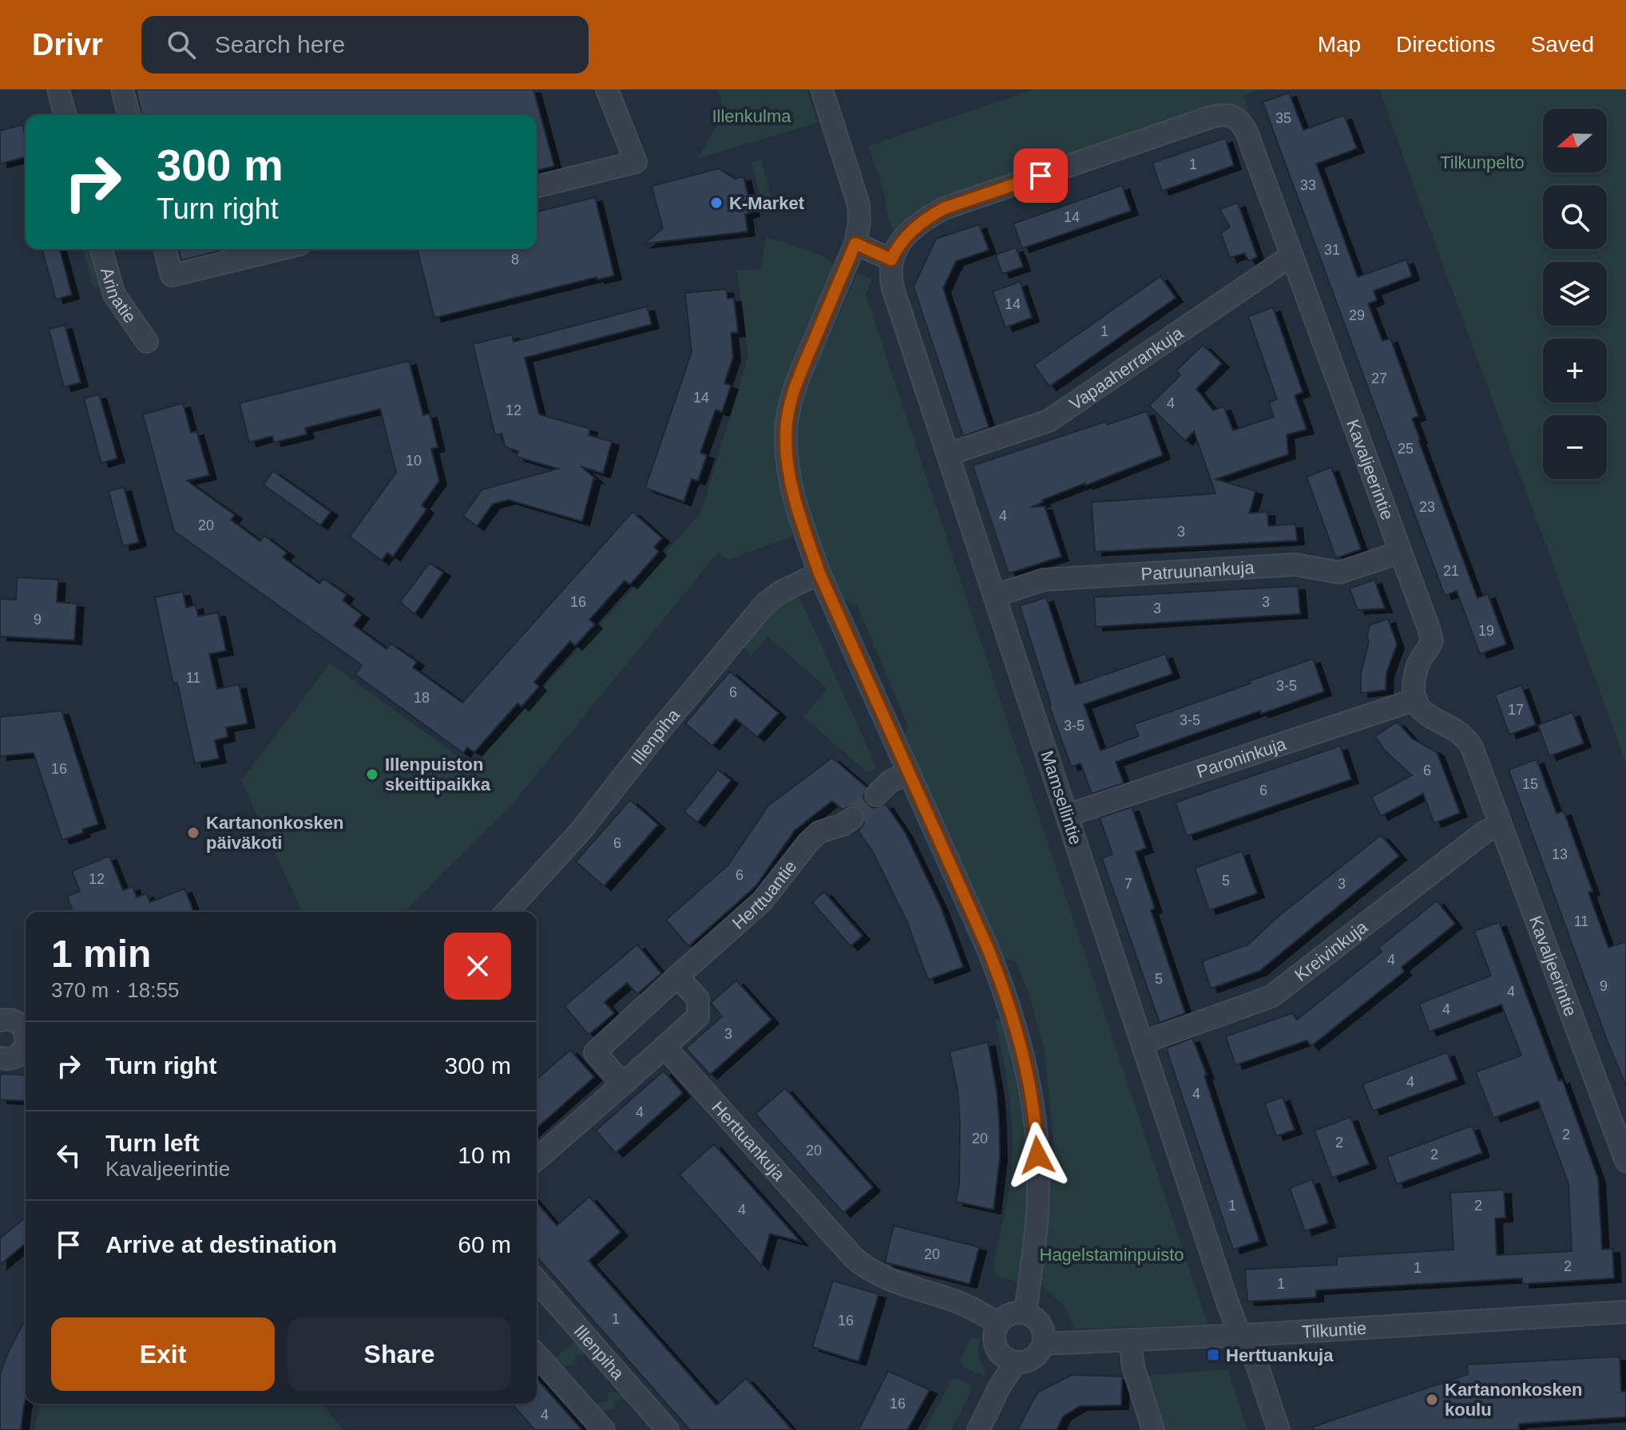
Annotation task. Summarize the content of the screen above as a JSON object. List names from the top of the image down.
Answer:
{
  "streets": {
    "street": [
      "Arinatie",
      "Vapaaherrankuja",
      "Kavaljeerintie",
      "Patruunankuja",
      "Illenpiha",
      "Paroninkuja",
      "Mamsellintie",
      "Herttuantie",
      "Kreivinkuja",
      "Herttuankuja",
      "Tilkuntie"
    ]
  },
  "crossings": [
    ["Vapaaherrankuja", "Kavaljeerintie"],
    ["Vapaaherrankuja", "Mamsellintie"],
    ["Kavaljeerintie", "Patruunankuja"],
    ["Kavaljeerintie", "Paroninkuja"],
    ["Kavaljeerintie", "Mamsellintie"],
    ["Kavaljeerintie", "Kreivinkuja"],
    ["Patruunankuja", "Mamsellintie"],
    ["Paroninkuja", "Mamsellintie"],
    ["Mamsellintie", "Kreivinkuja"],
    ["Mamsellintie", "Tilkuntie"],
    ["Herttuankuja", "Tilkuntie"]
  ],
  "parks": ["Illenkulma", "Tilkunpelto", "Hagelstaminpuisto"],
  "places": {
    "other": [
      "K-Market",
      "Illenpuiston skeittipaikka",
      "Kartanonkosken päiväkoti",
      "Kartanonkosken koulu"
    ],
    "transit": ["Herttuankuja"]
  },
  "house_numbers": [
    "35",
    "1",
    "33",
    "14",
    "31",
    "8",
    "14",
    "29",
    "1",
    "27",
    "14",
    "4",
    "12",
    "25",
    "10",
    "23",
    "4",
    "20",
    "3",
    "21",
    "16",
    "3",
    "3",
    "9",
    "19",
    "11",
    "3-5",
    "6",
    "18",
    "17",
    "3-5",
    "3-5",
    "16",
    "6",
    "15",
    "6",
    "6",
    "13",
    "6",
    "12",
    "5",
    "7",
    "3",
    "11",
    "4",
    "5",
    "9",
    "4",
    "4",
    "3",
    "4",
    "4",
    "4",
    "2",
    "20",
    "2",
    "20",
    "2",
    "1",
    "2",
    "4",
    "20",
    "2",
    "1",
    "1",
    "1",
    "16",
    "16",
    "4"
  ],
  "north": "left",
  "page": {
    "header": "Drivr",
    "search": "Search here",
    "nav": ["Map", "Directions", "Saved"],
    "map_buttons": ["+", "−"],
    "turn": ["300 m", "Turn right"],
    "heading": ["1 min", "370 m · 18:55"],
    "list": [
      {
        "name": "Turn right",
        "value": "300 m"
      },
      {
        "name": "Turn left",
        "note": "Kavaljeerintie",
        "value": "10 m"
      },
      {
        "name": "Arrive at destination",
        "value": "60 m"
      }
    ],
    "buttons": ["Exit", "Share"]
  }
}
